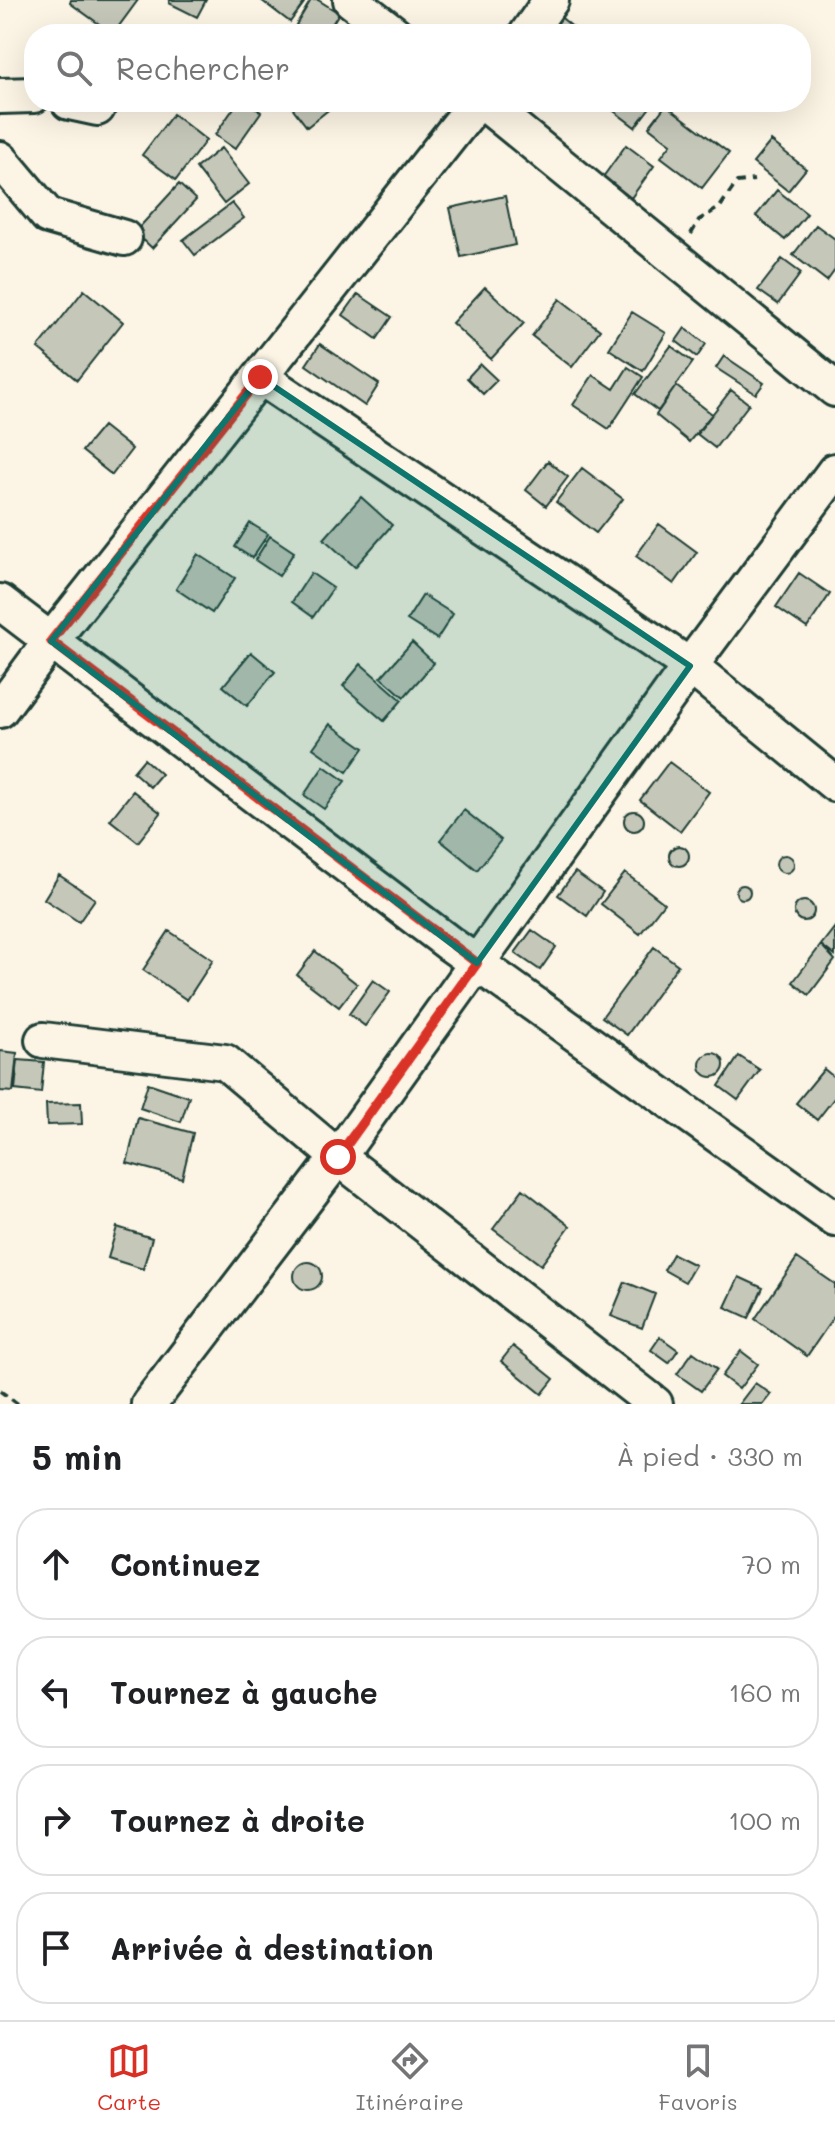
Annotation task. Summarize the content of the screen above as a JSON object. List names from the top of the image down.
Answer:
{
  "page": {
    "search": "Rechercher",
    "heading": ["5 min", "À pied · 330 m"],
    "list": [
      ["Continuez", "70 m"],
      ["Tournez à gauche", "160 m"],
      ["Tournez à droite", "100 m"],
      "Arrivée à destination"
    ],
    "nav": ["Carte", "Itinéraire", "Favoris"]
  }
}
